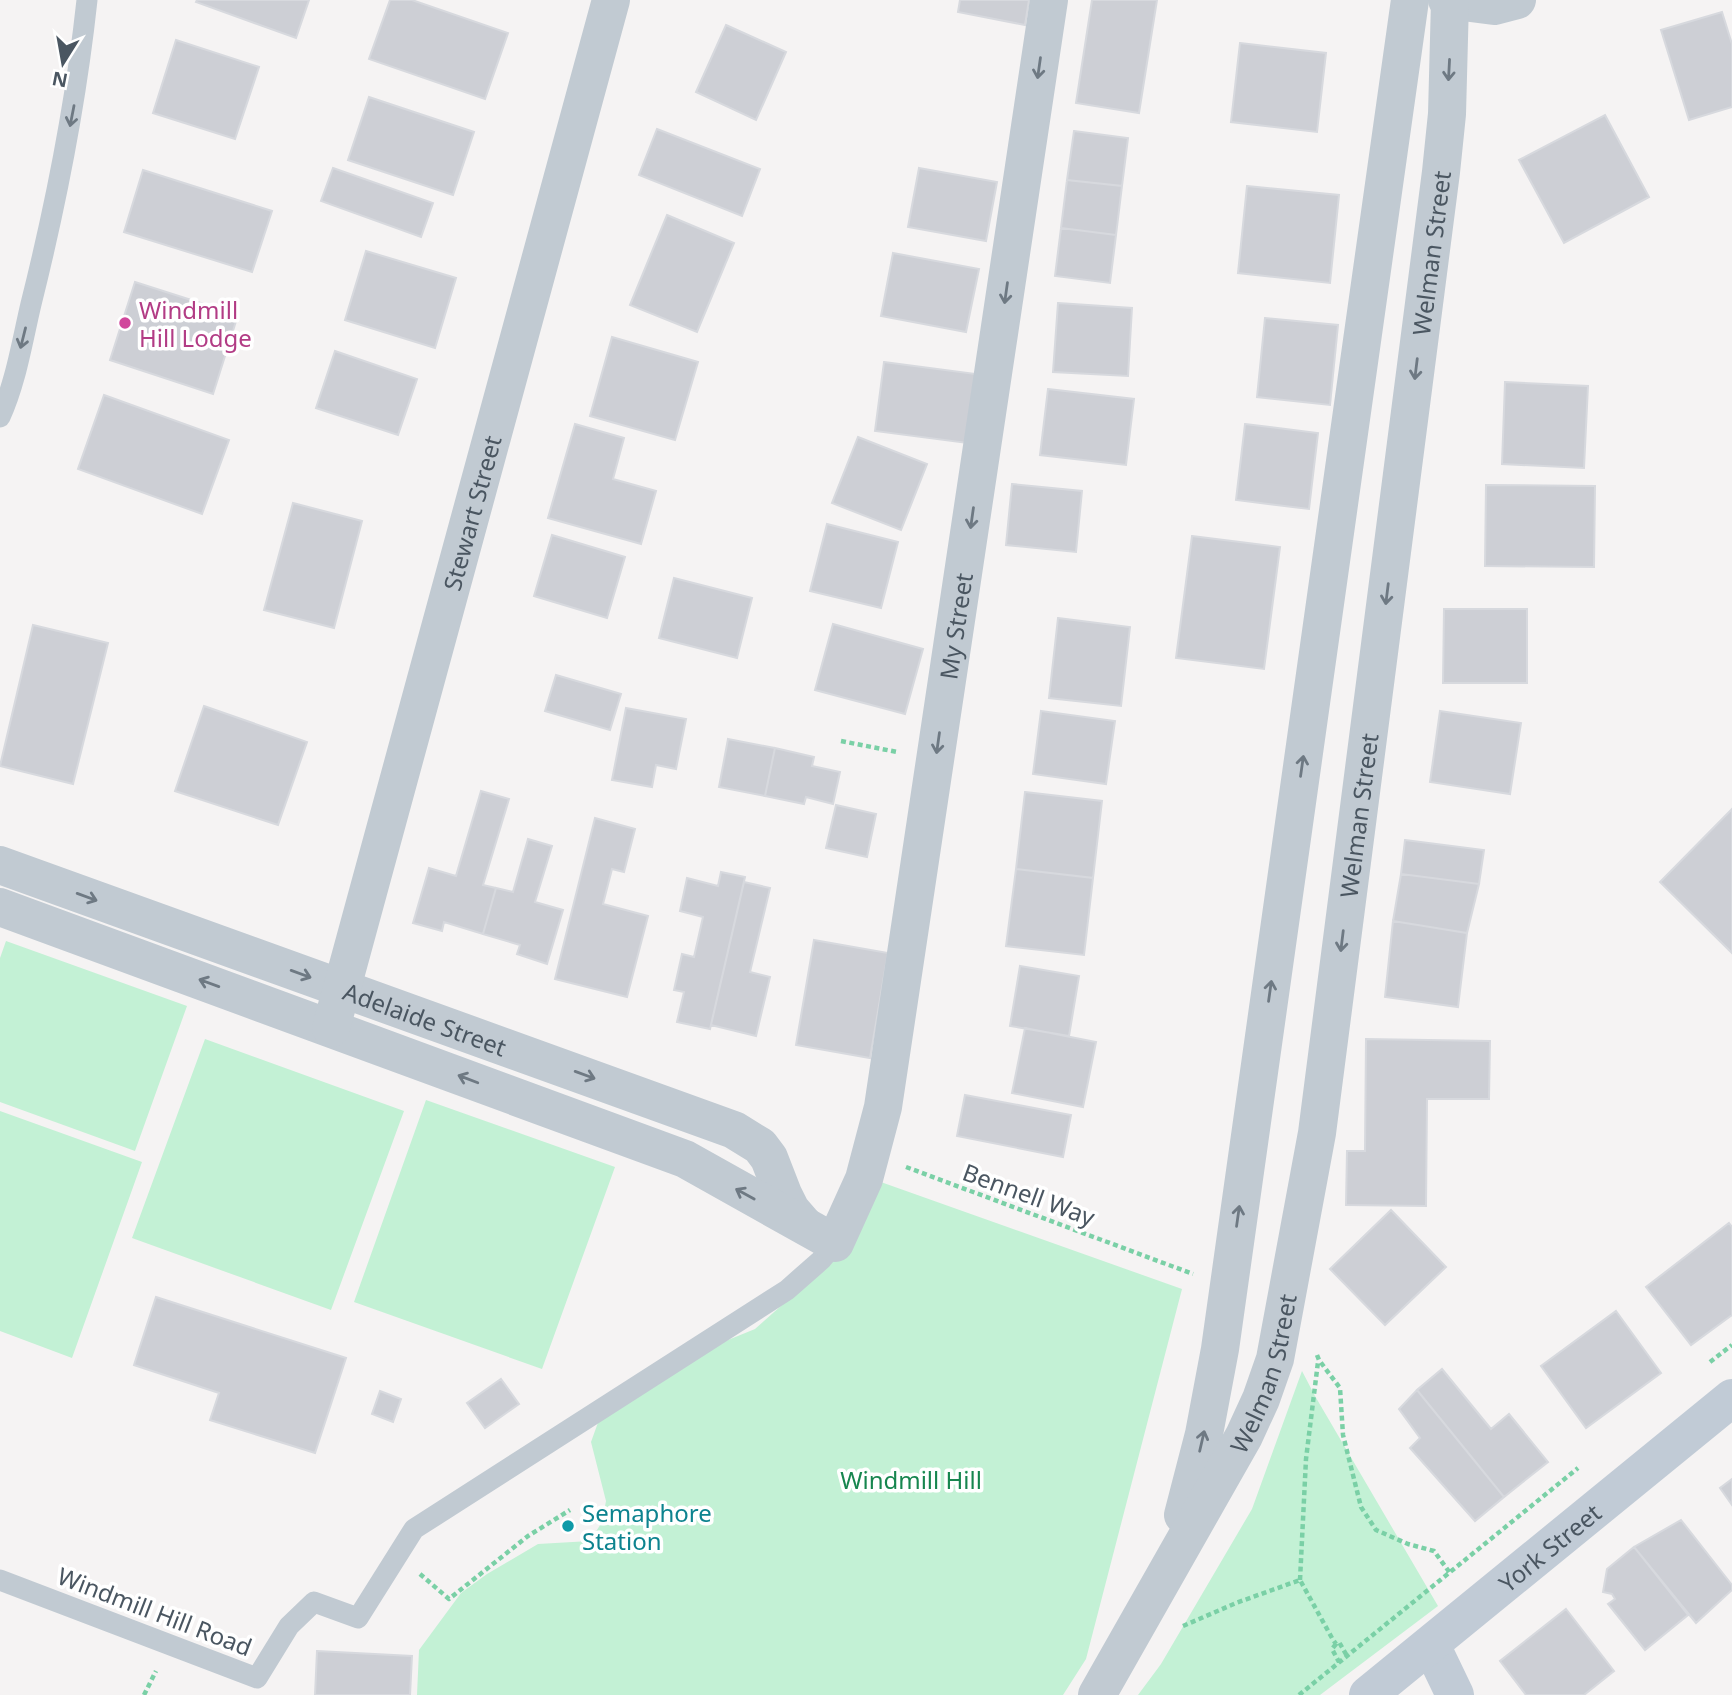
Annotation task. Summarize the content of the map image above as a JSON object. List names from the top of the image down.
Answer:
{
  "streets": {
    "street": [
      "Welman Street",
      "Stewart Street",
      "My Street",
      "Adelaide Street",
      "York Street"
    ],
    "lane": ["Windmill Hill Road"],
    "path": ["Bennell Way"]
  },
  "crossings": [
    ["Stewart Street", "Adelaide Street"],
    ["My Street", "Adelaide Street"],
    ["My Street", "Bennell Way"],
    ["My Street", "Windmill Hill Road"],
    ["Adelaide Street", "Windmill Hill Road"]
  ],
  "one_way": ["My Street"],
  "parks": ["Windmill Hill"],
  "places": ["Windmill Hill Lodge", "Semaphore Station"],
  "north": "bottom"
}
